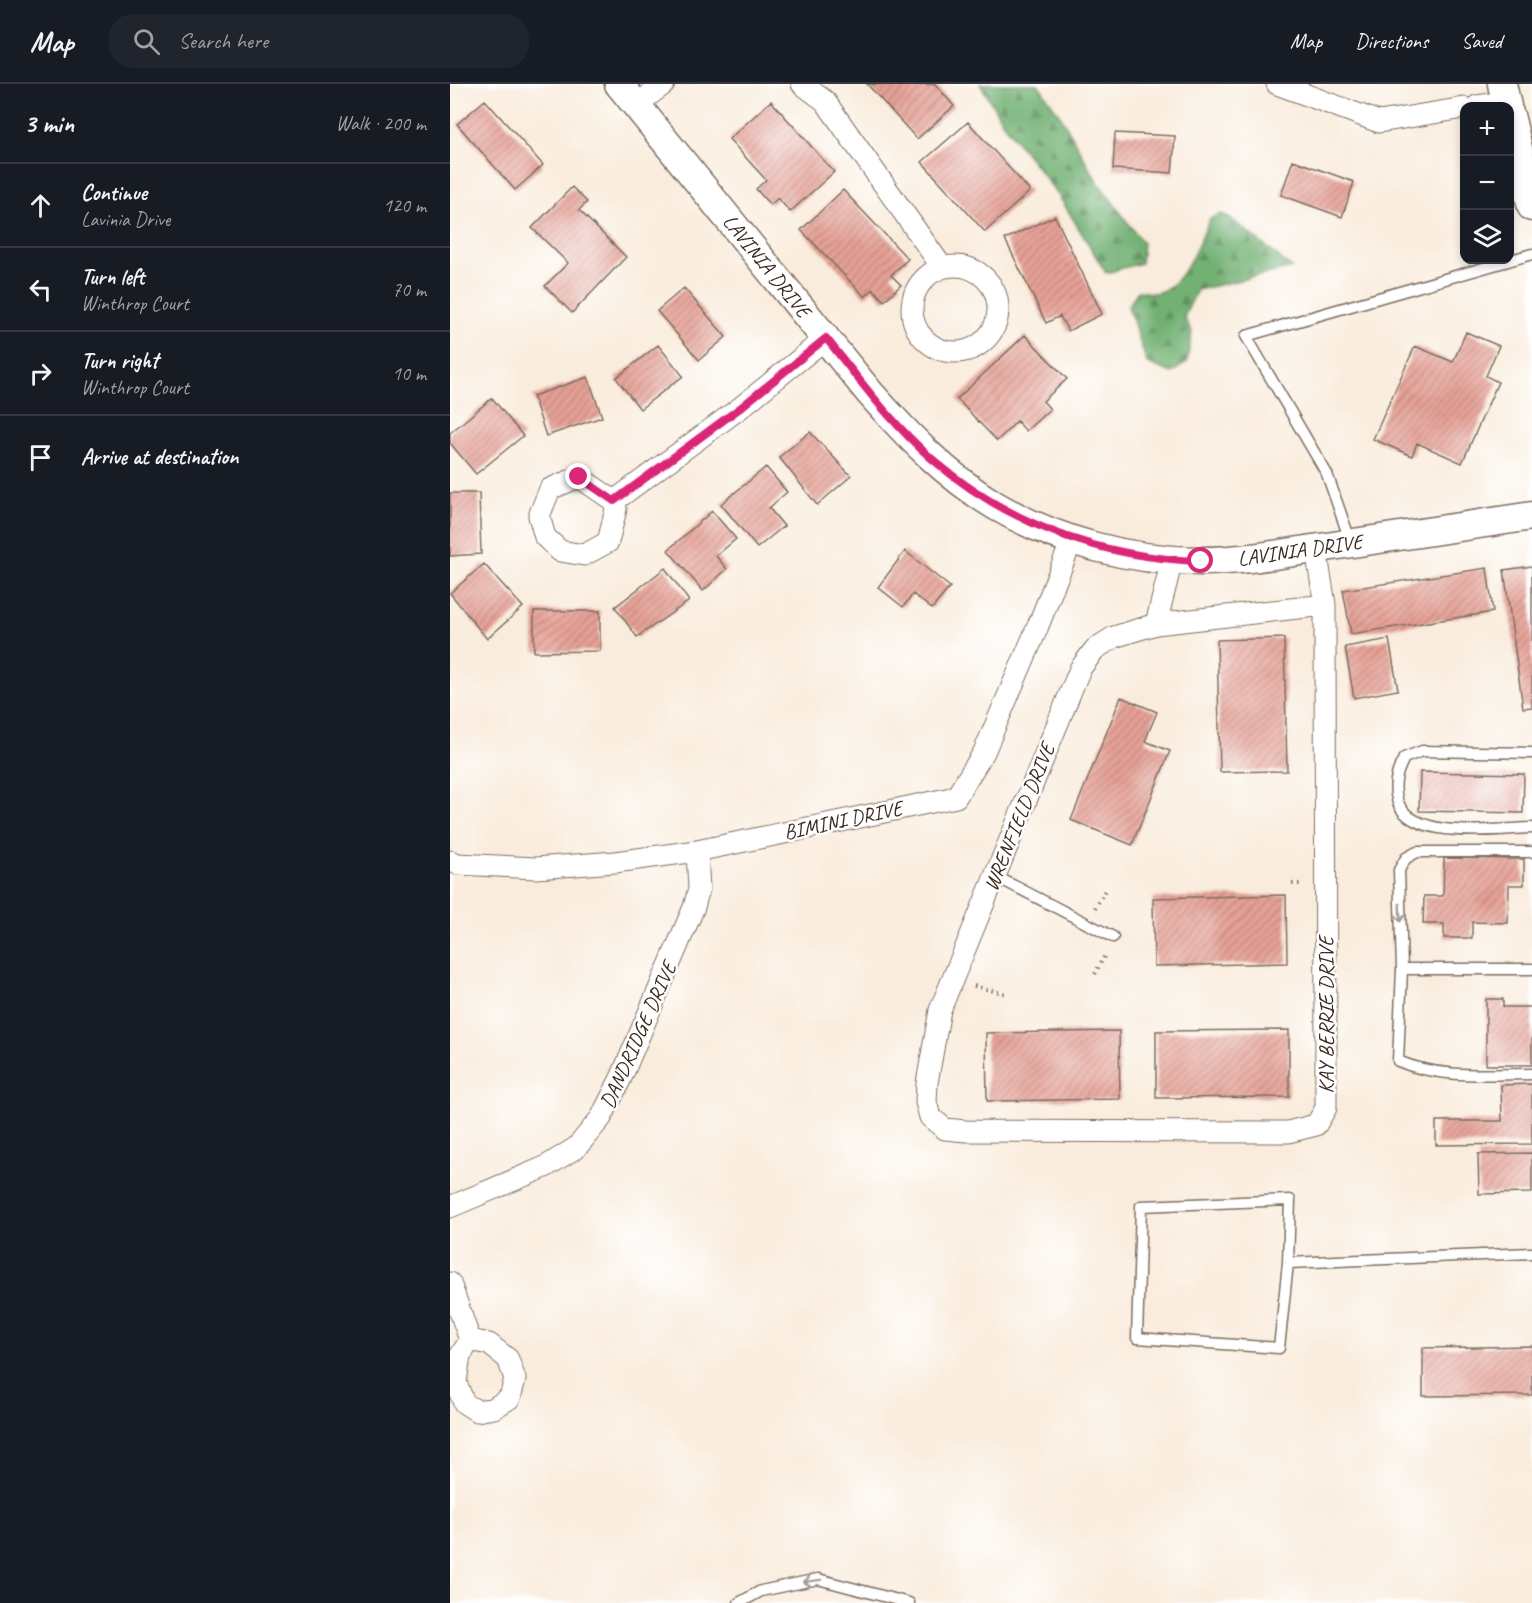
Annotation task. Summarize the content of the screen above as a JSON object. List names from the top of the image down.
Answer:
{
  "streets": {
    "street": [
      "LAVINIA DRIVE",
      "WRENFIELD DRIVE",
      "BIMINI DRIVE",
      "KAY BERRIE DRIVE",
      "DANDRIDGE DRIVE"
    ]
  },
  "crossings": [
    ["LAVINIA DRIVE", "BIMINI DRIVE"],
    ["LAVINIA DRIVE", "KAY BERRIE DRIVE"],
    ["WRENFIELD DRIVE", "KAY BERRIE DRIVE"],
    ["BIMINI DRIVE", "DANDRIDGE DRIVE"]
  ],
  "page": {
    "header": "Map",
    "search": "Search here",
    "nav": ["Map", "Directions", "Saved"],
    "heading": ["3 min", "Walk · 200 m"],
    "map_buttons": ["+", "−"],
    "list": [
      ["Continue", "Lavinia Drive", "120 m"],
      ["Turn left", "Winthrop Court", "70 m"],
      ["Turn right", "Winthrop Court", "10 m"],
      "Arrive at destination"
    ]
  }
}
